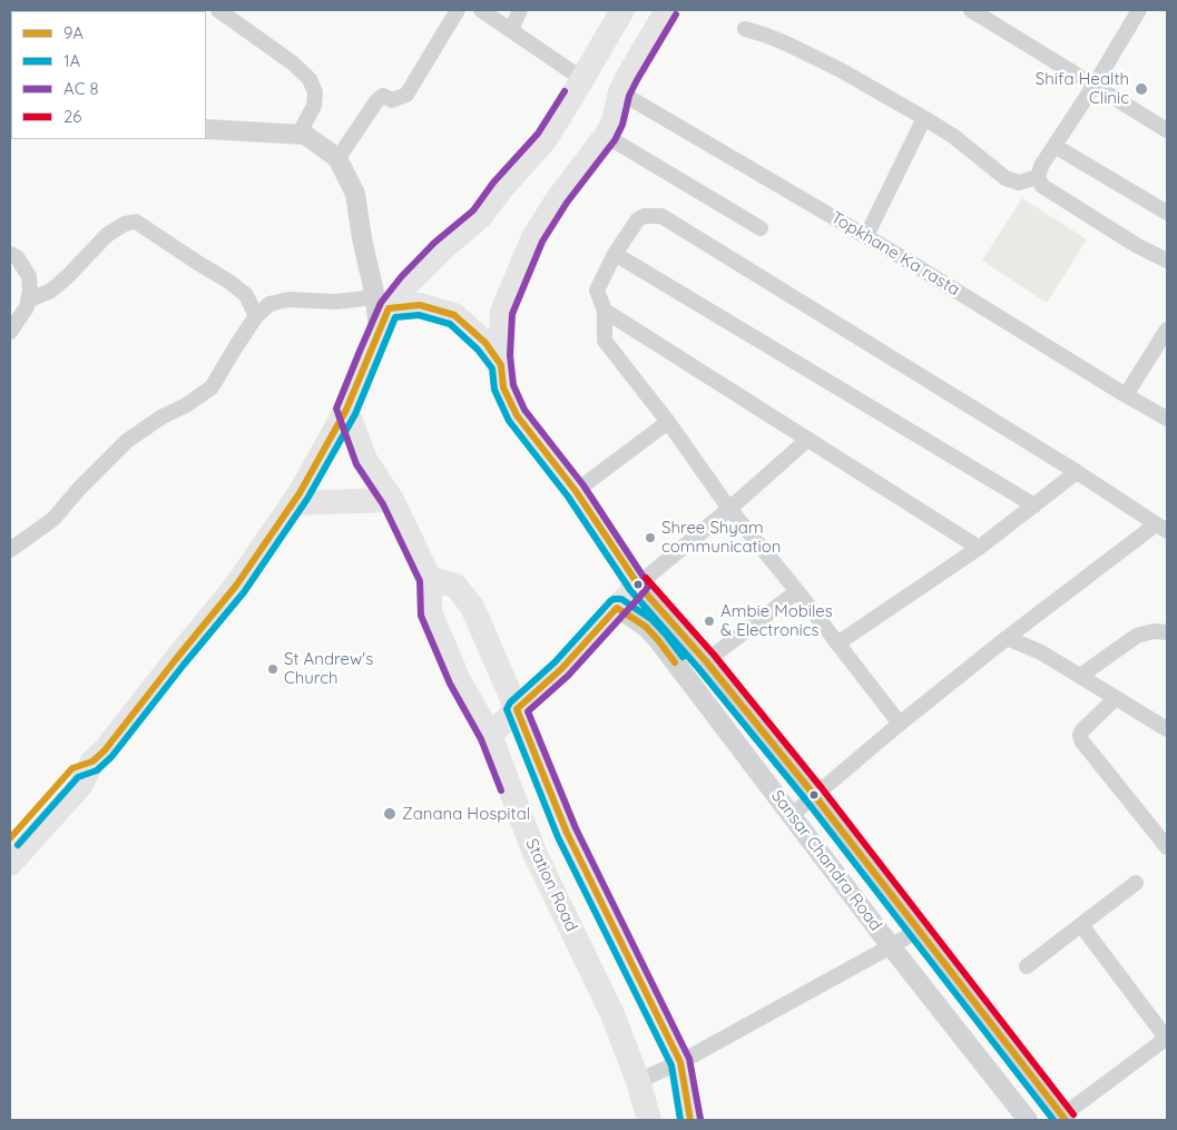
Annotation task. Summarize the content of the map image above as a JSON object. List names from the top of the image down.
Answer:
{
  "streets": {
    "main road": ["Sansar Chandra Road", "Station Road"],
    "street": ["Topkhane Ka rasta"]
  },
  "crossings": [
    ["Topkhane Ka rasta", "Sansar Chandra Road"]
  ],
  "places": [
    "Shifa Health Clinic",
    "Shree Shyam communication",
    "Ambie Mobiles & Electronics",
    "St Andrew's Church",
    "Zanana Hospital"
  ],
  "lines": ["transit line 9A", "transit line 1A", "transit line 26"],
  "legend": [
    "9A",
    "1A",
    "AC 8",
    "26"
  ]
}
